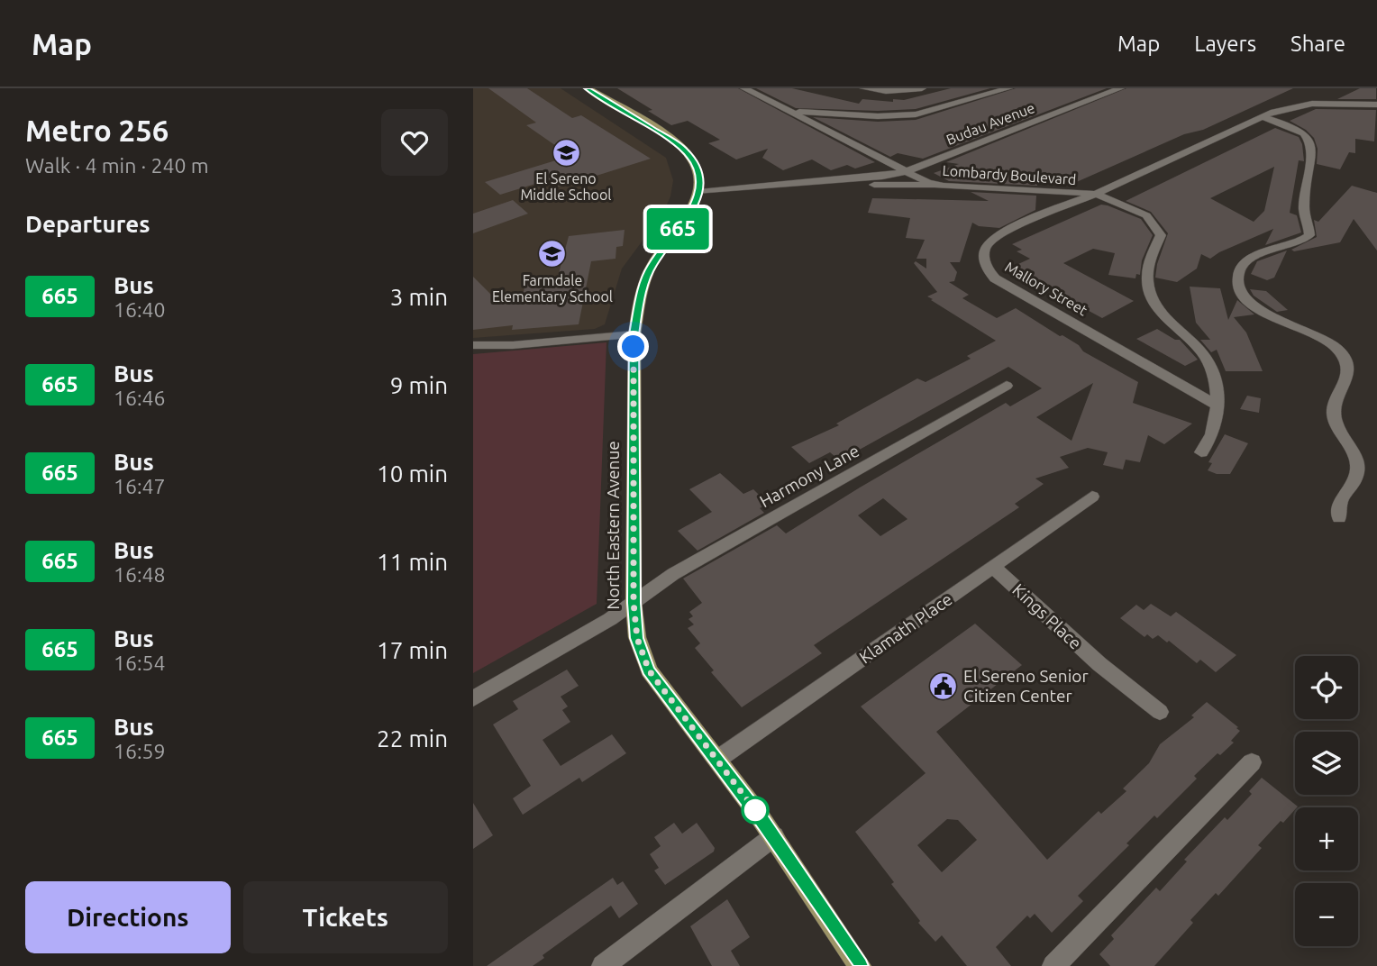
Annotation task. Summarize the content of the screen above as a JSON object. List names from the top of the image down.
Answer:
{
  "streets": {
    "main road": ["North Eastern Avenue"],
    "street": [
      "Budau Avenue",
      "Lombardy Boulevard",
      "Mallory Street",
      "Harmony Lane",
      "Kings Place",
      "Klamath Place"
    ]
  },
  "crossings": [
    ["Budau Avenue", "Lombardy Boulevard"],
    ["Lombardy Boulevard", "Mallory Street"],
    ["Harmony Lane", "North Eastern Avenue"],
    ["North Eastern Avenue", "Klamath Place"],
    ["Kings Place", "Klamath Place"]
  ],
  "places": {
    "school or university": ["El Sereno Middle School", "Farmdale Elementary School"],
    "public building": ["El Sereno Senior Citizen Center"]
  },
  "lines": ["bus line 665"],
  "page": {
    "header": "Map",
    "nav": ["Map", "Layers", "Share"],
    "heading": [
      ["Metro 256", "Walk · 4 min · 240 m"],
      "Departures"
    ],
    "on_map": "665",
    "list": [
      {
        "mark": "665",
        "name": "Bus",
        "note": "16:40",
        "value": "3 min"
      },
      {
        "mark": "665",
        "name": "Bus",
        "note": "16:46",
        "value": "9 min"
      },
      {
        "mark": "665",
        "name": "Bus",
        "note": "16:47",
        "value": "10 min"
      },
      {
        "mark": "665",
        "name": "Bus",
        "note": "16:48",
        "value": "11 min"
      },
      {
        "mark": "665",
        "name": "Bus",
        "note": "16:54",
        "value": "17 min"
      },
      {
        "mark": "665",
        "name": "Bus",
        "note": "16:59",
        "value": "22 min"
      }
    ],
    "map_buttons": ["+", "−"],
    "buttons": ["Directions", "Tickets"]
  }
}
